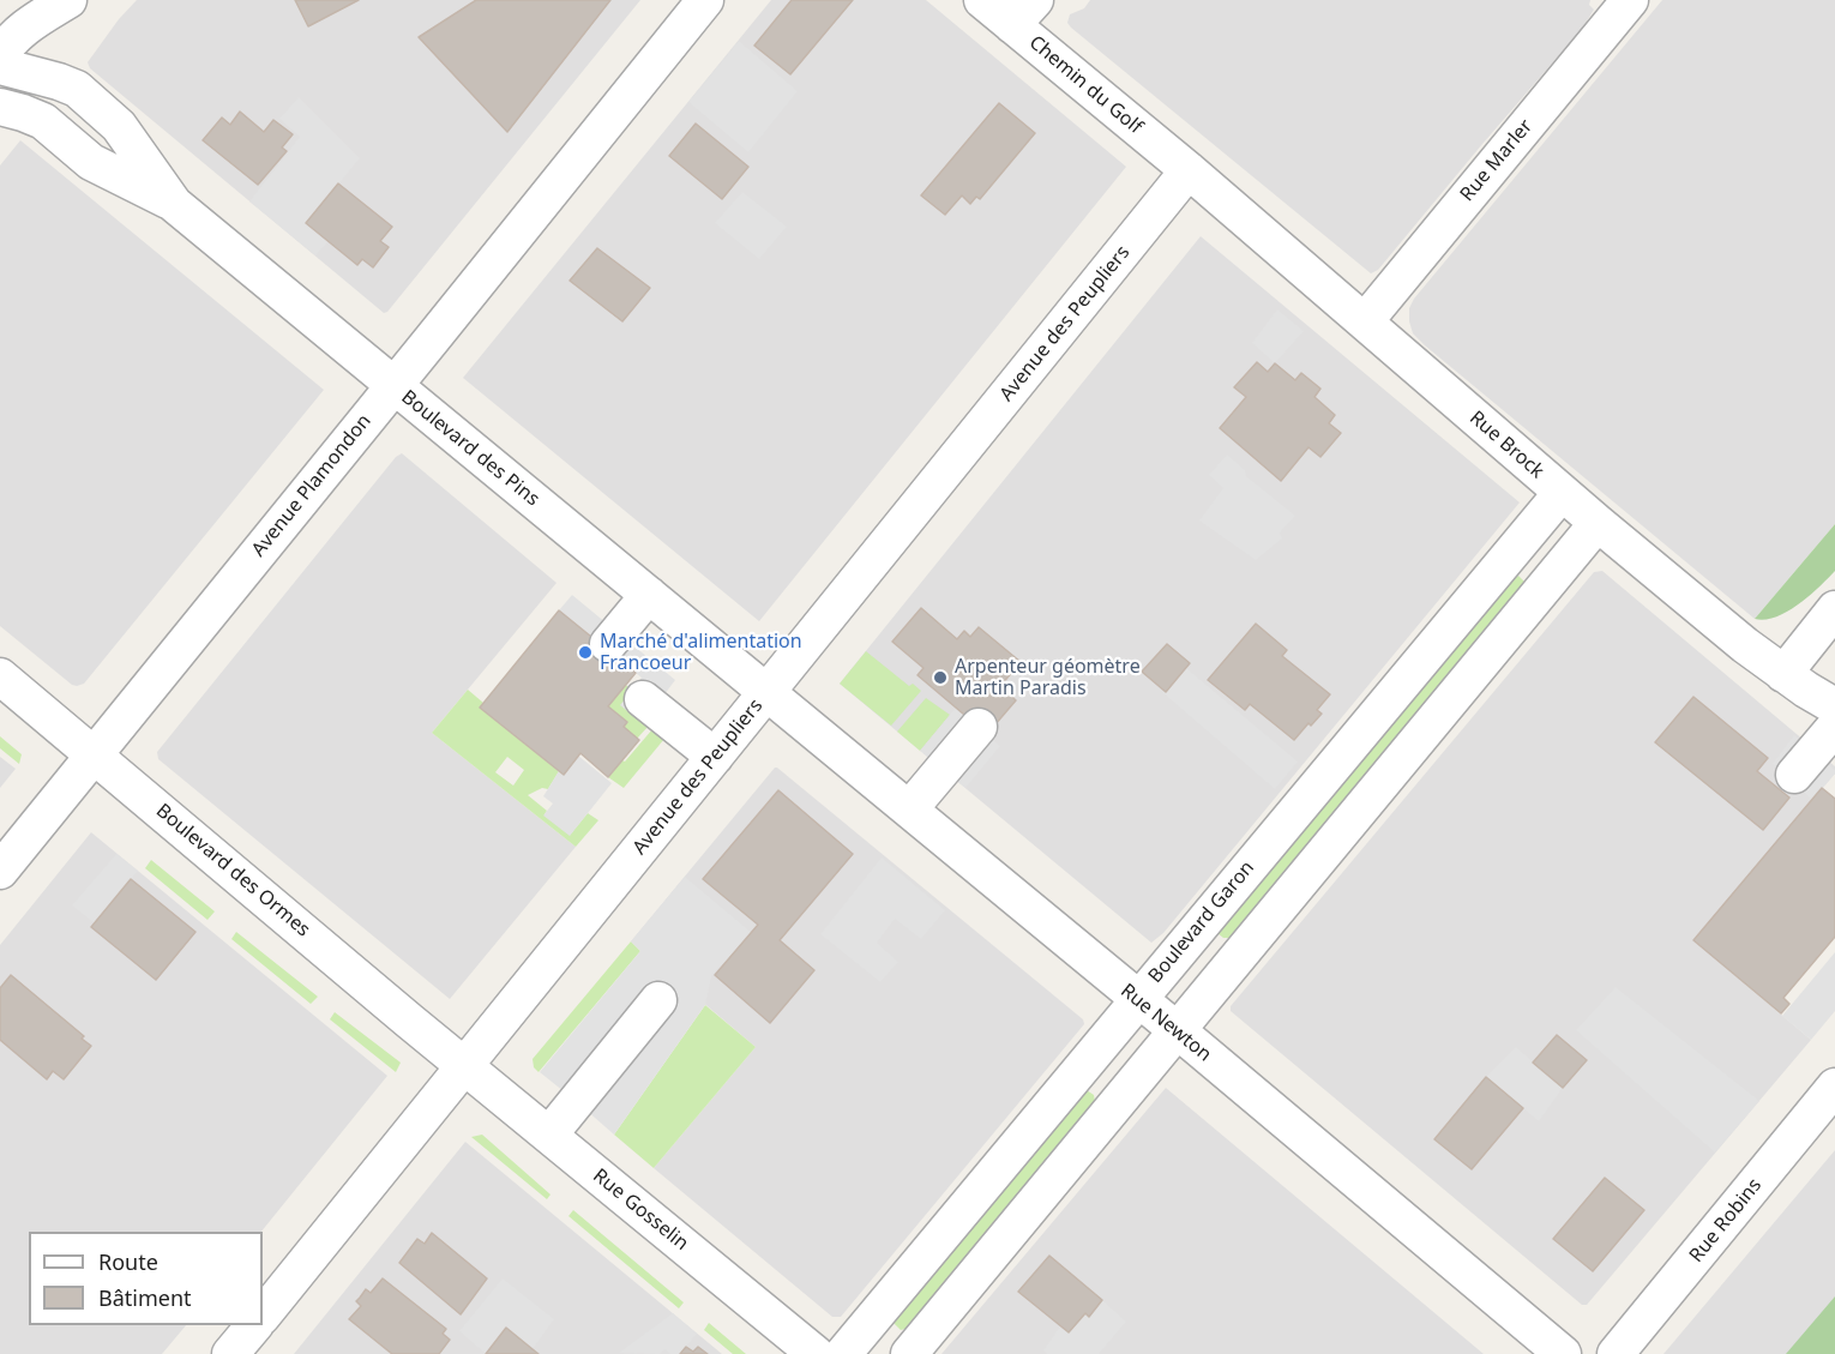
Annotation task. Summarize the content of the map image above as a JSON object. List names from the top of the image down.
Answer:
{
  "streets": {
    "street": [
      "Chemin du Golf",
      "Rue Marler",
      "Avenue des Peupliers",
      "Rue Brock",
      "Boulevard des Pins",
      "Avenue Plamondon",
      "Boulevard des Ormes",
      "Boulevard Garon",
      "Rue Newton",
      "Rue Gosselin",
      "Rue Robins"
    ]
  },
  "crossings": [
    ["Chemin du Golf", "Avenue des Peupliers"],
    ["Chemin du Golf", "Rue Brock"],
    ["Rue Marler", "Rue Brock"],
    ["Avenue des Peupliers", "Rue Brock"],
    ["Avenue des Peupliers", "Boulevard des Pins"],
    ["Avenue des Peupliers", "Boulevard des Ormes"],
    ["Avenue des Peupliers", "Rue Newton"],
    ["Avenue des Peupliers", "Rue Gosselin"],
    ["Rue Brock", "Boulevard Garon"],
    ["Boulevard des Pins", "Avenue Plamondon"],
    ["Boulevard des Pins", "Rue Newton"],
    ["Avenue Plamondon", "Boulevard des Ormes"],
    ["Boulevard des Ormes", "Rue Gosselin"],
    ["Boulevard Garon", "Rue Newton"]
  ],
  "places": ["Marché d'alimentation Francoeur", "Arpenteur géomètre Martin Paradis"],
  "legend": ["Route", "Bâtiment"]
}
